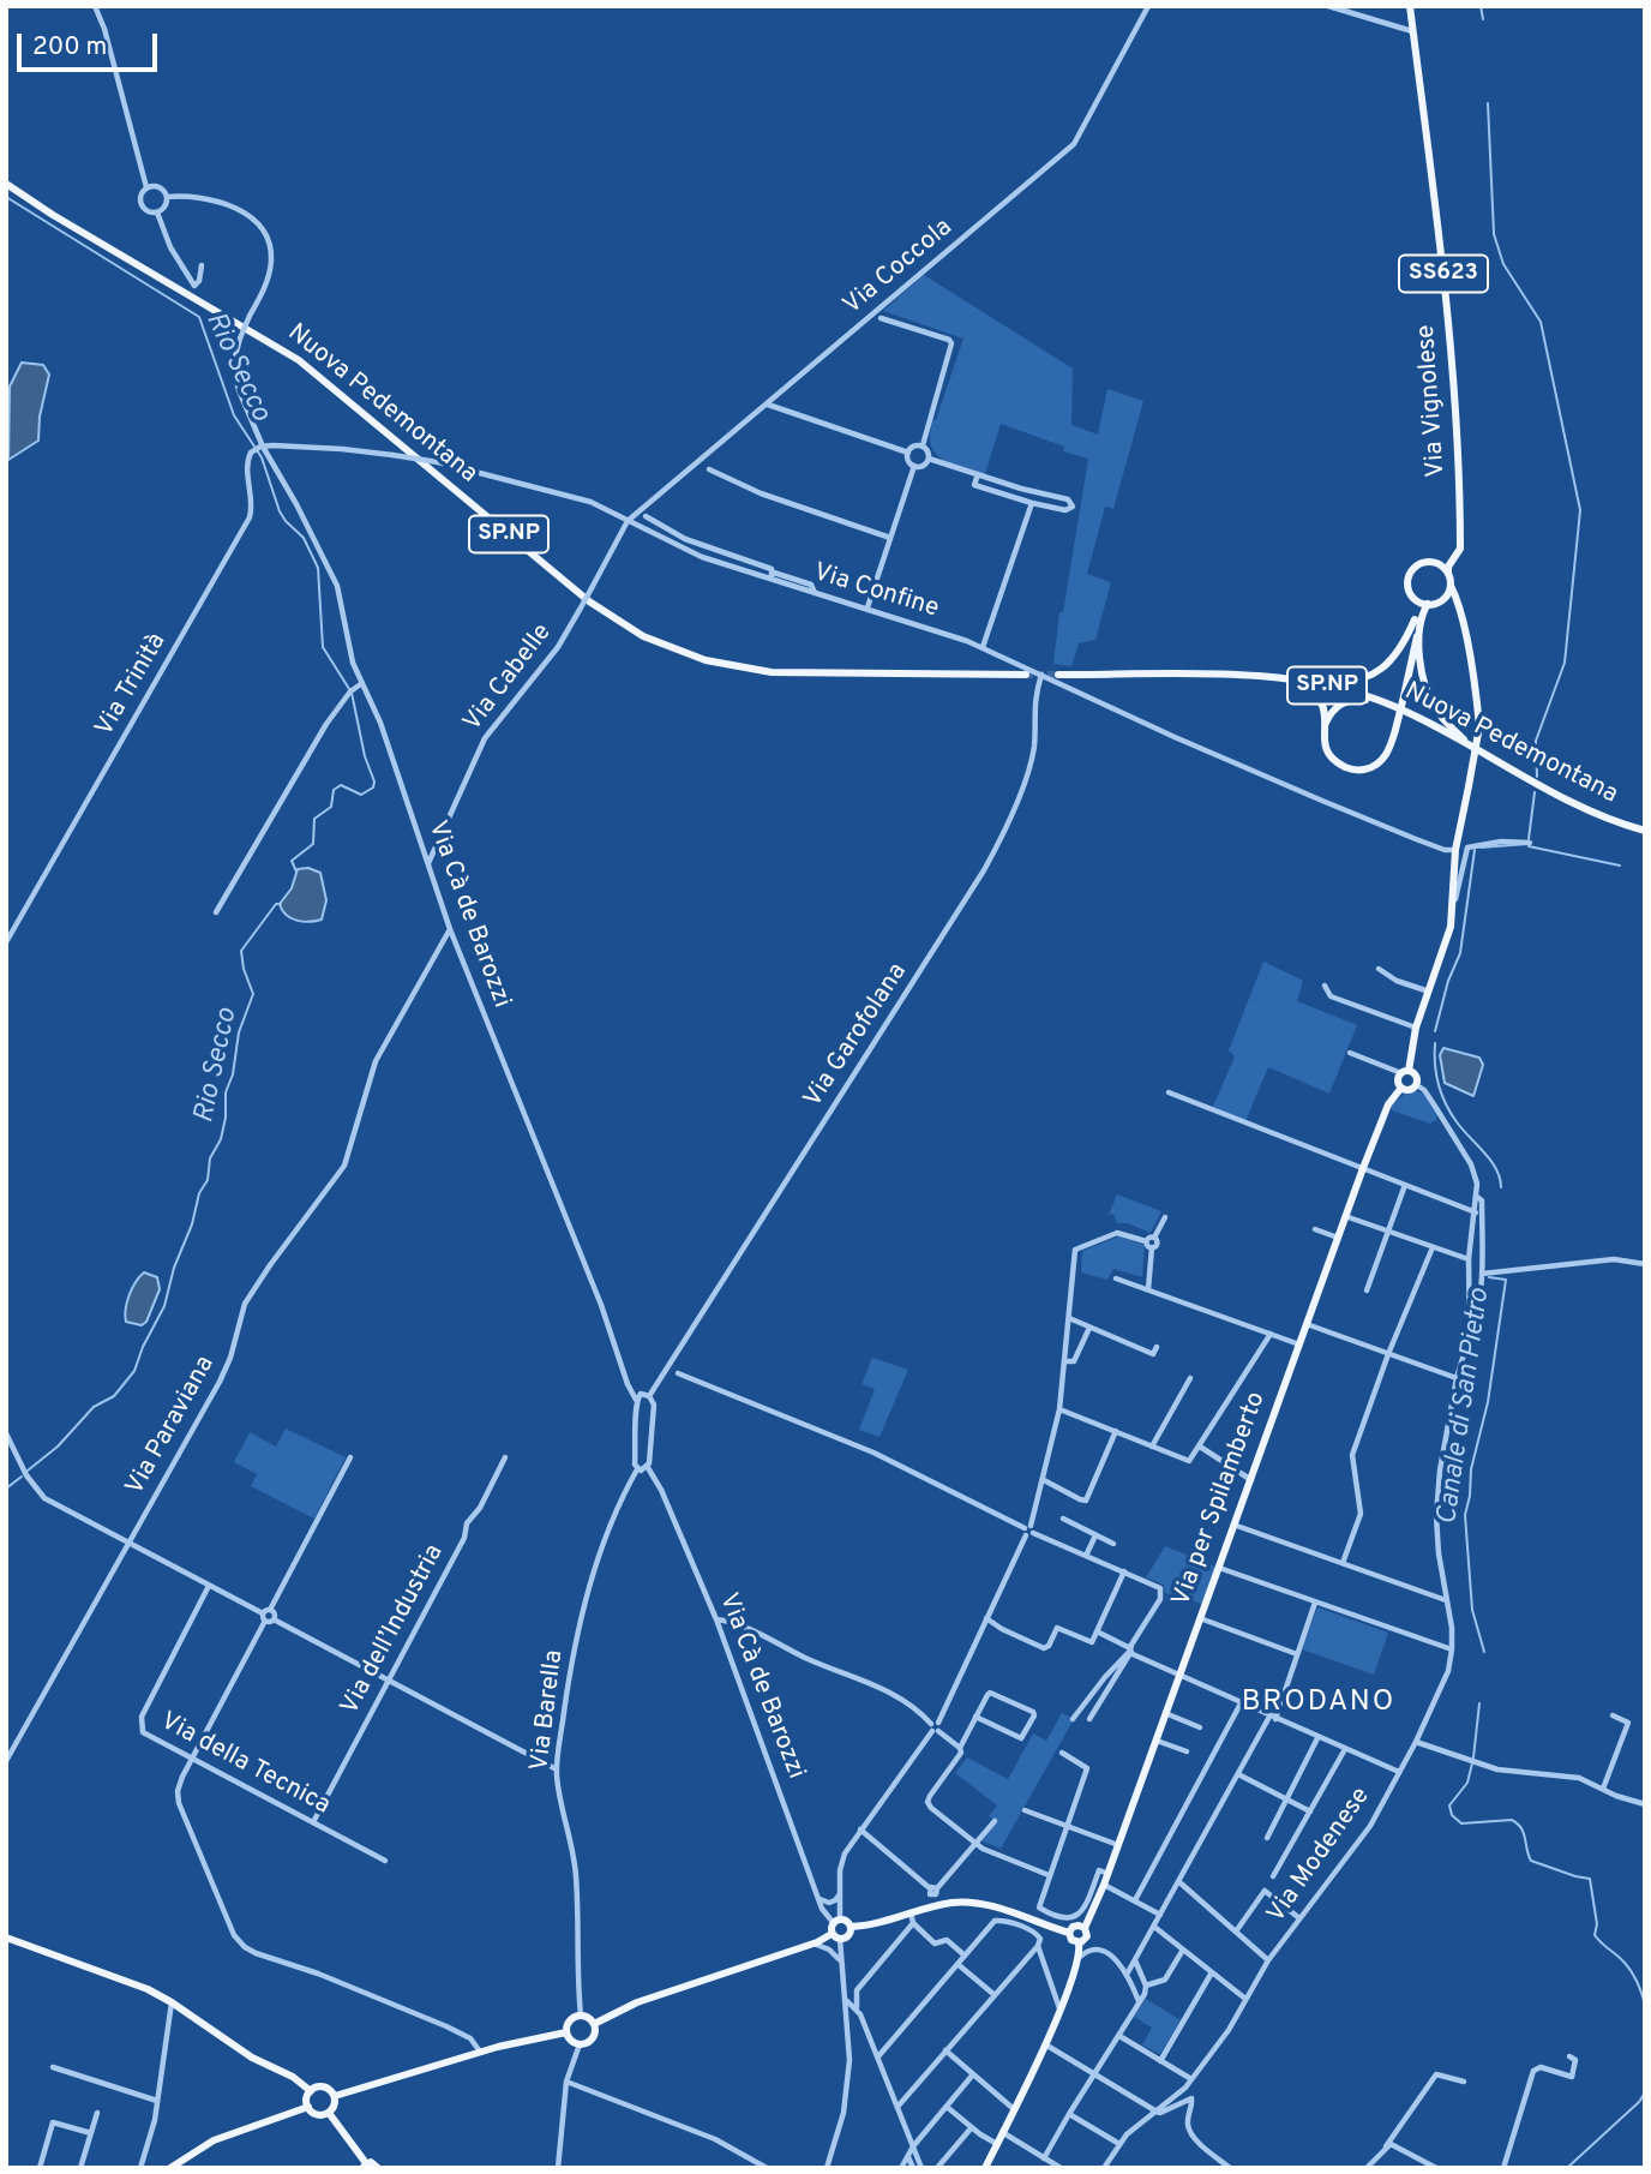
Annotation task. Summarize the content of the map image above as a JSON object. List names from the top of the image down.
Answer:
{
  "streets": {
    "main road": [
      "SS623",
      "Via Vignolese",
      "Nuova Pedemontana",
      "SP.NP",
      "Via per Spilamberto"
    ],
    "street": [
      "Via Coccola",
      "Via Confine",
      "Via Cabelle",
      "Via Trinità",
      "Via Cà de Barozzi",
      "Via Garofolana",
      "Via Paraviana",
      "Via dell’Industria",
      "Via Barella",
      "Via della Tecnica",
      "Via Modenese"
    ]
  },
  "crossings": [
    ["Via Coccola", "Via Confine"],
    ["Via Coccola", "Via Cabelle"],
    ["Via Confine", "Via Cabelle"],
    ["Via Confine", "Via Trinità"],
    ["Via Confine", "Via Cà de Barozzi"],
    ["Via Confine", "Via Garofolana"],
    ["Via Cabelle", "Via Cà de Barozzi"],
    ["Via Trinità", "Via Cà de Barozzi"],
    ["Via Cà de Barozzi", "Via Paraviana"],
    ["Via per Spilamberto", "Via Modenese"],
    ["Via dell’Industria", "Via della Tecnica"]
  ],
  "districts": ["BRODANO"],
  "water": ["Rio Secco", "Canale di San Pietro"],
  "scale_bar": "200 m"
}
